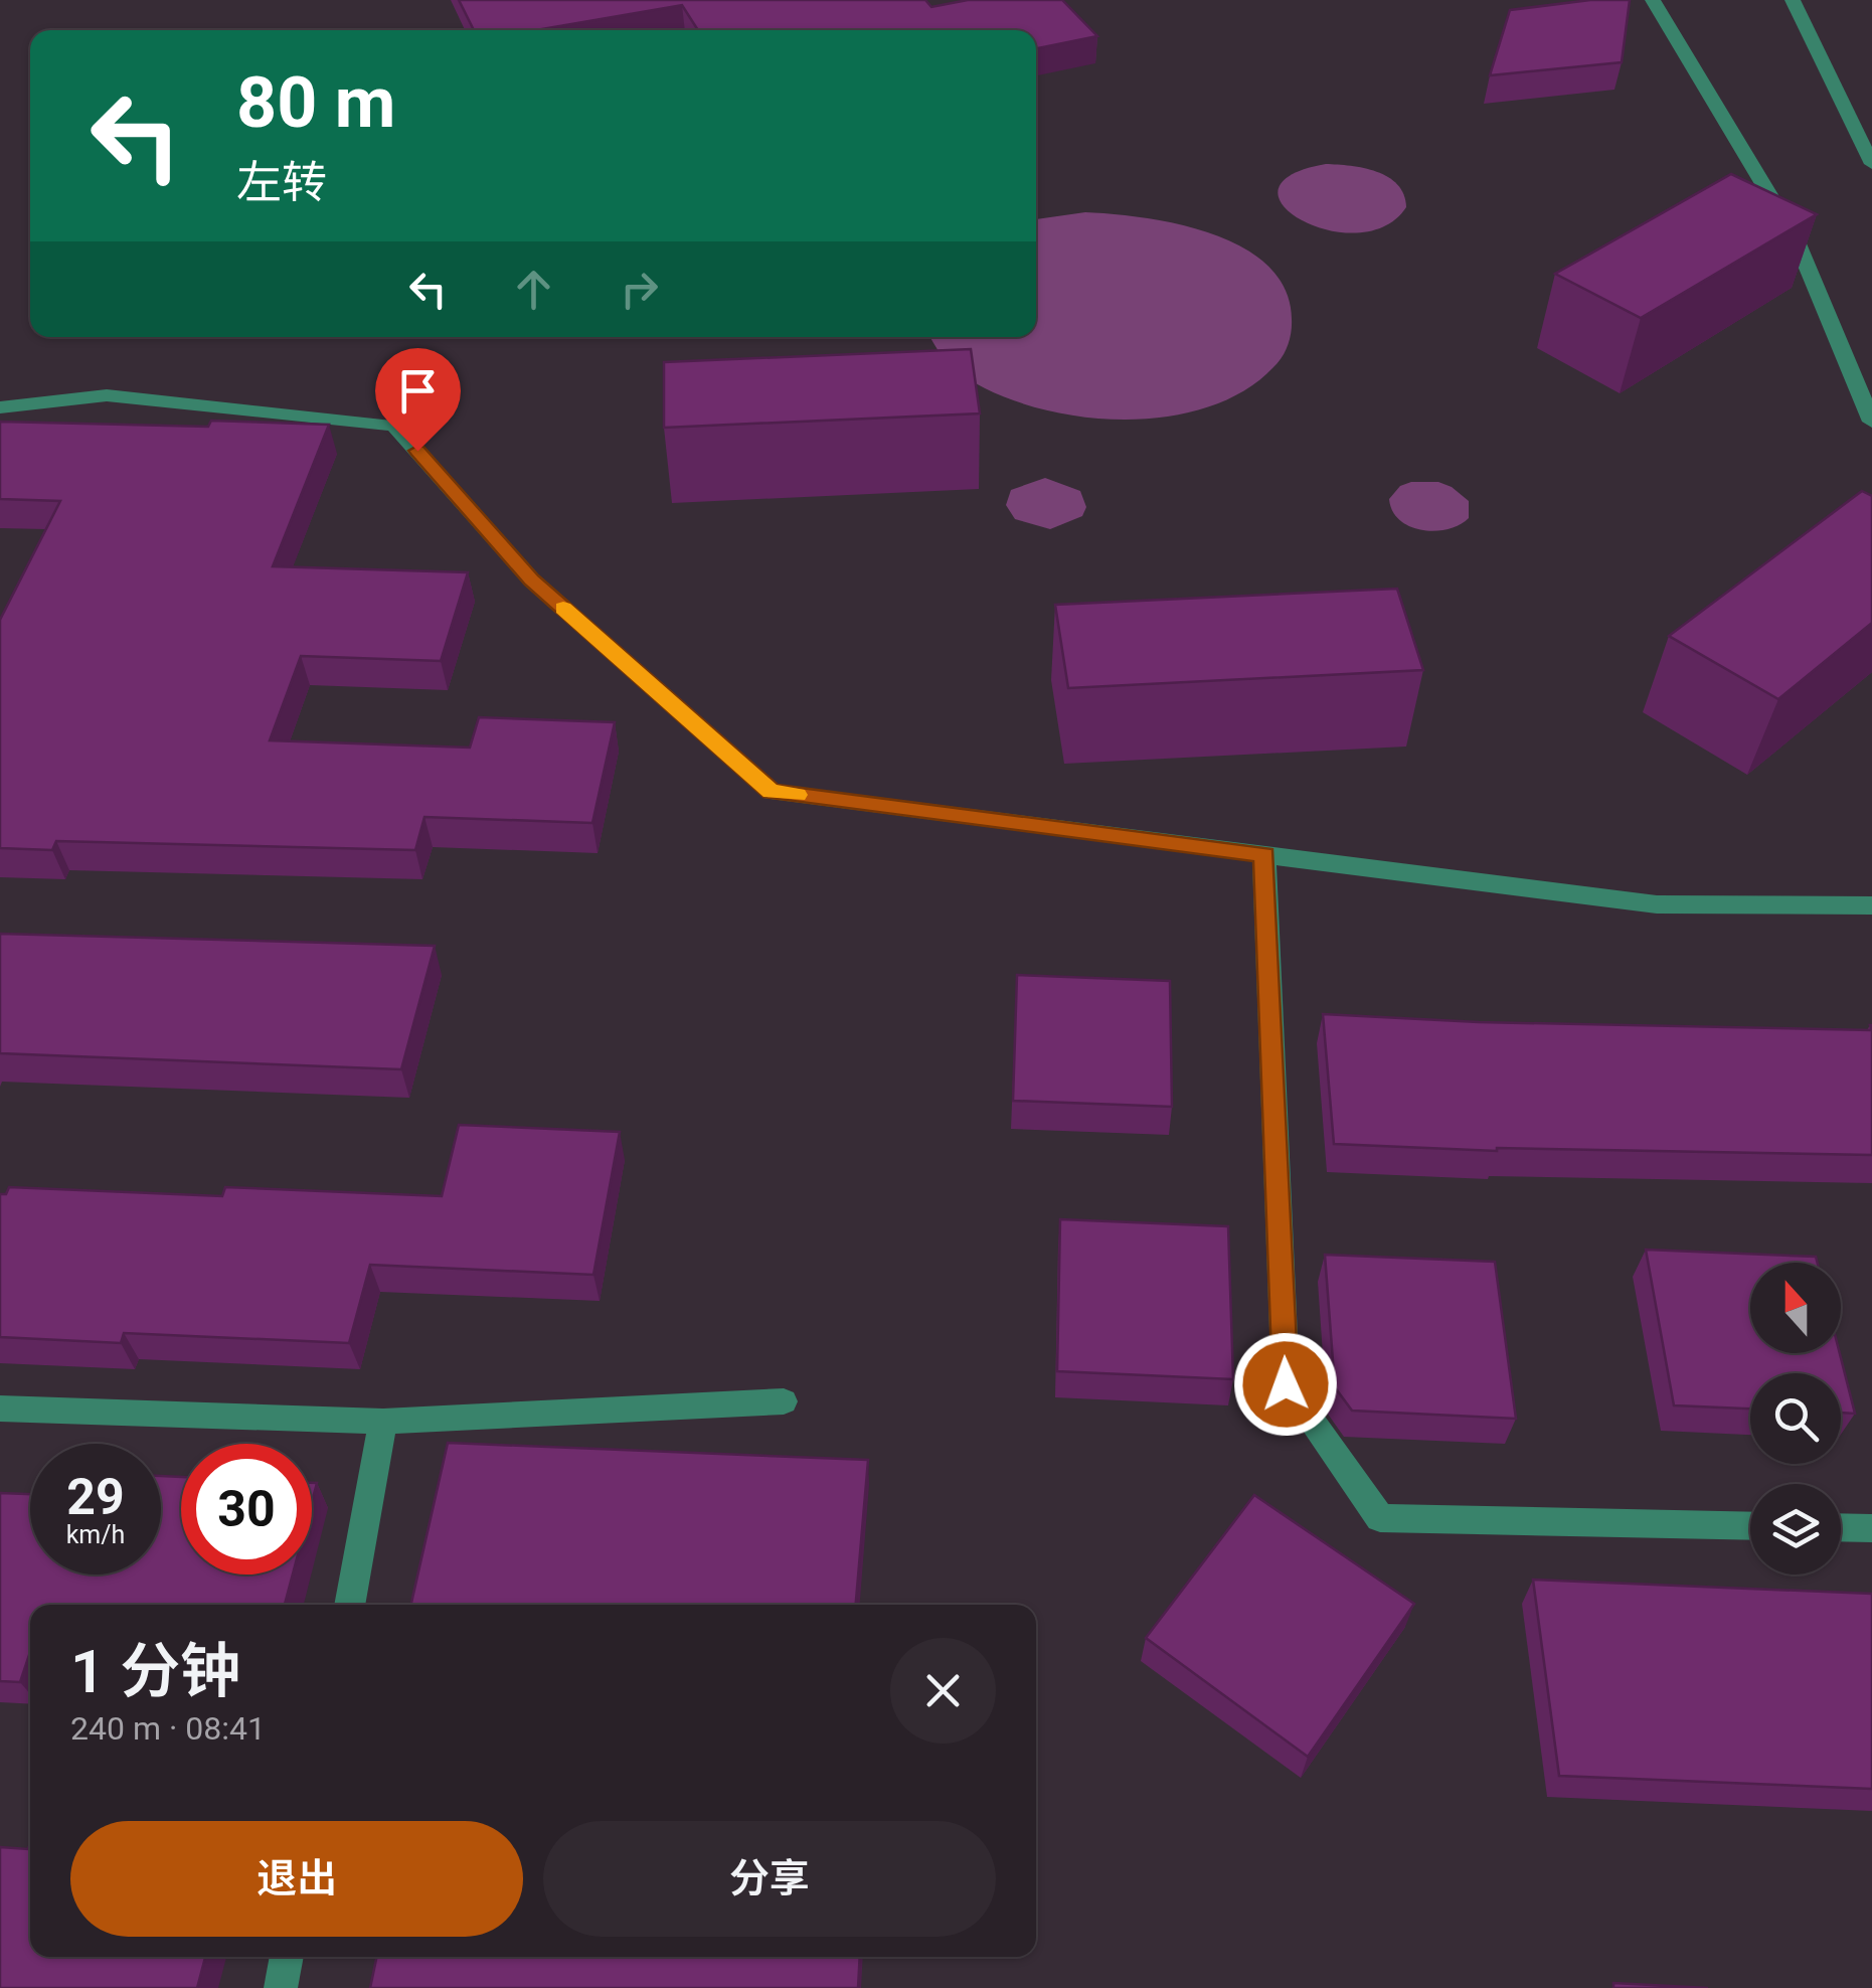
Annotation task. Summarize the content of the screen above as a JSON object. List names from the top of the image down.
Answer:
{
  "north": "top",
  "page": {
    "turn": ["80 m", "左转"],
    "speed": "29 km/h",
    "limit": "30",
    "heading": ["1 分钟", "240 m · 08:41"],
    "buttons": ["退出", "分享"]
  }
}
